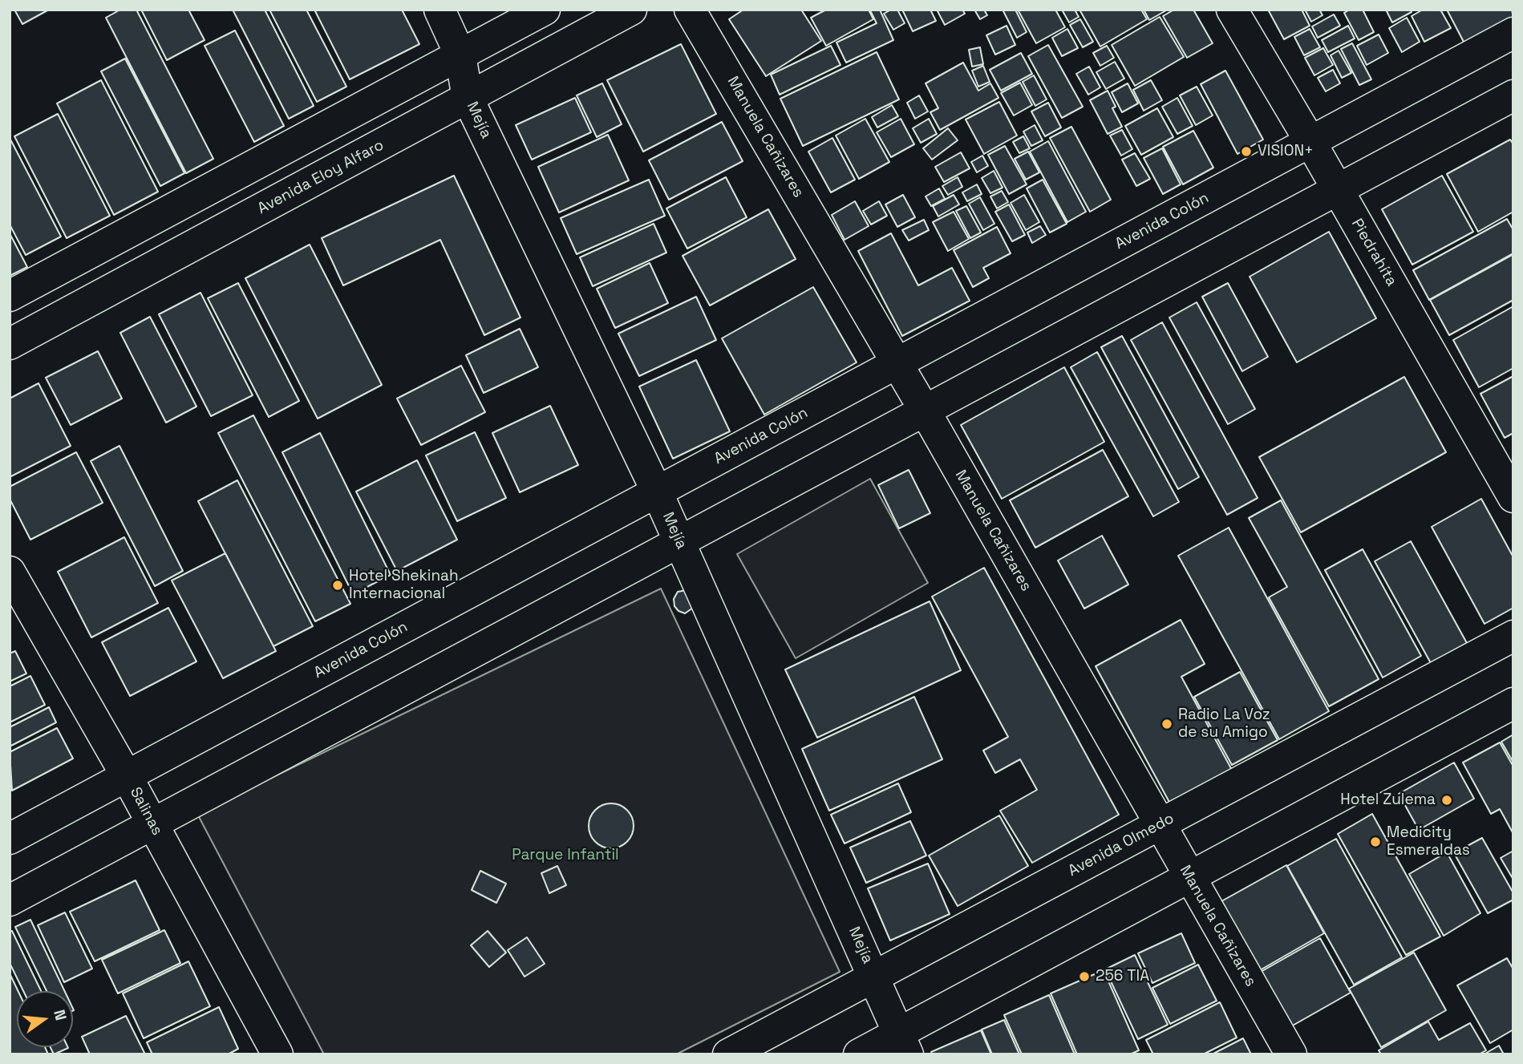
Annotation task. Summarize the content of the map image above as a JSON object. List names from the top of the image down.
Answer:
{
  "streets": {
    "street": [
      "Mejía",
      "Manuela Cañizares",
      "Avenida Eloy Alfaro",
      "Avenida Colón",
      "Piedrahíta",
      "Salinas",
      "Avenida Olmedo"
    ]
  },
  "crossings": [
    ["Mejía", "Avenida Eloy Alfaro"],
    ["Mejía", "Avenida Colón"],
    ["Mejía", "Avenida Olmedo"],
    ["Manuela Cañizares", "Avenida Colón"],
    ["Manuela Cañizares", "Avenida Olmedo"],
    ["Avenida Colón", "Piedrahíta"],
    ["Avenida Colón", "Salinas"]
  ],
  "parks": ["Parque Infantil"],
  "places": [
    "VISION+",
    "Hotel Shekinah Internacional",
    "Radio La Voz de su Amigo",
    "Hotel Zulema",
    "Medicity Esmeraldas",
    "256 TIA"
  ],
  "north": "right"
}
